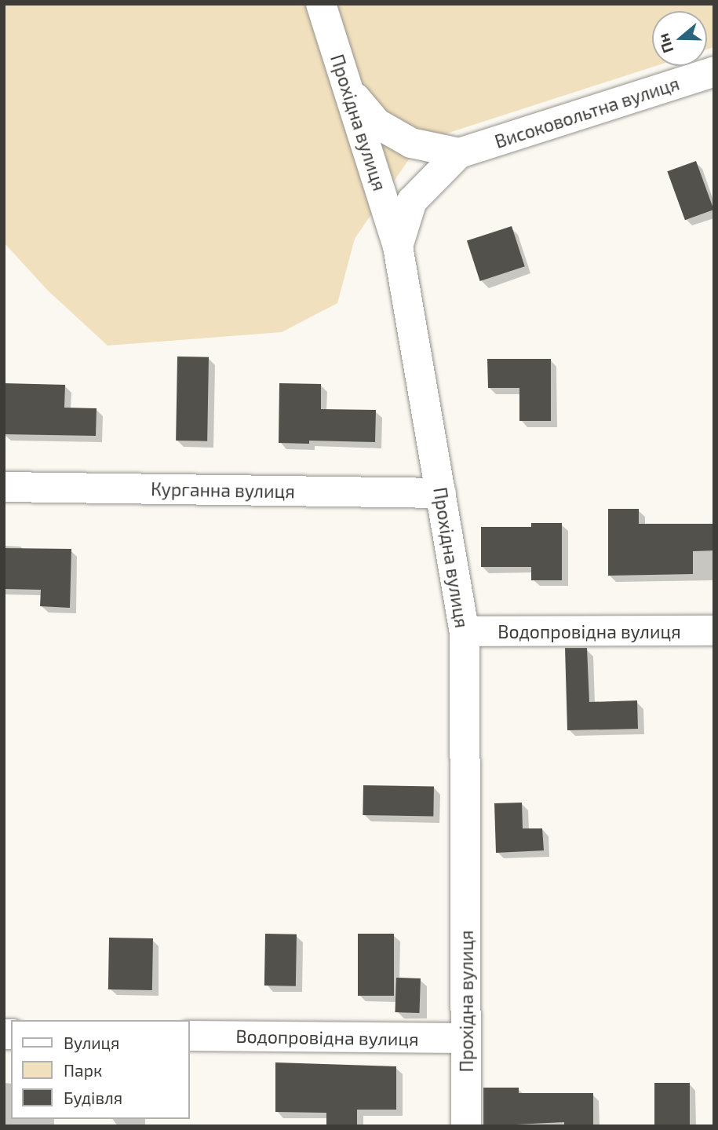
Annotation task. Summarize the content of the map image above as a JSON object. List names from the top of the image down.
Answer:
{
  "streets": {
    "street": [
      "Високовольтна вулиця",
      "Прохідна вулиця",
      "Курганна вулиця",
      "Водопровідна вулиця"
    ]
  },
  "crossings": [
    ["Високовольтна вулиця", "Прохідна вулиця"],
    ["Прохідна вулиця", "Курганна вулиця"],
    ["Прохідна вулиця", "Водопровідна вулиця"]
  ],
  "legend": ["Вулиця", "Парк", "Будівля"],
  "north": "left"
}
